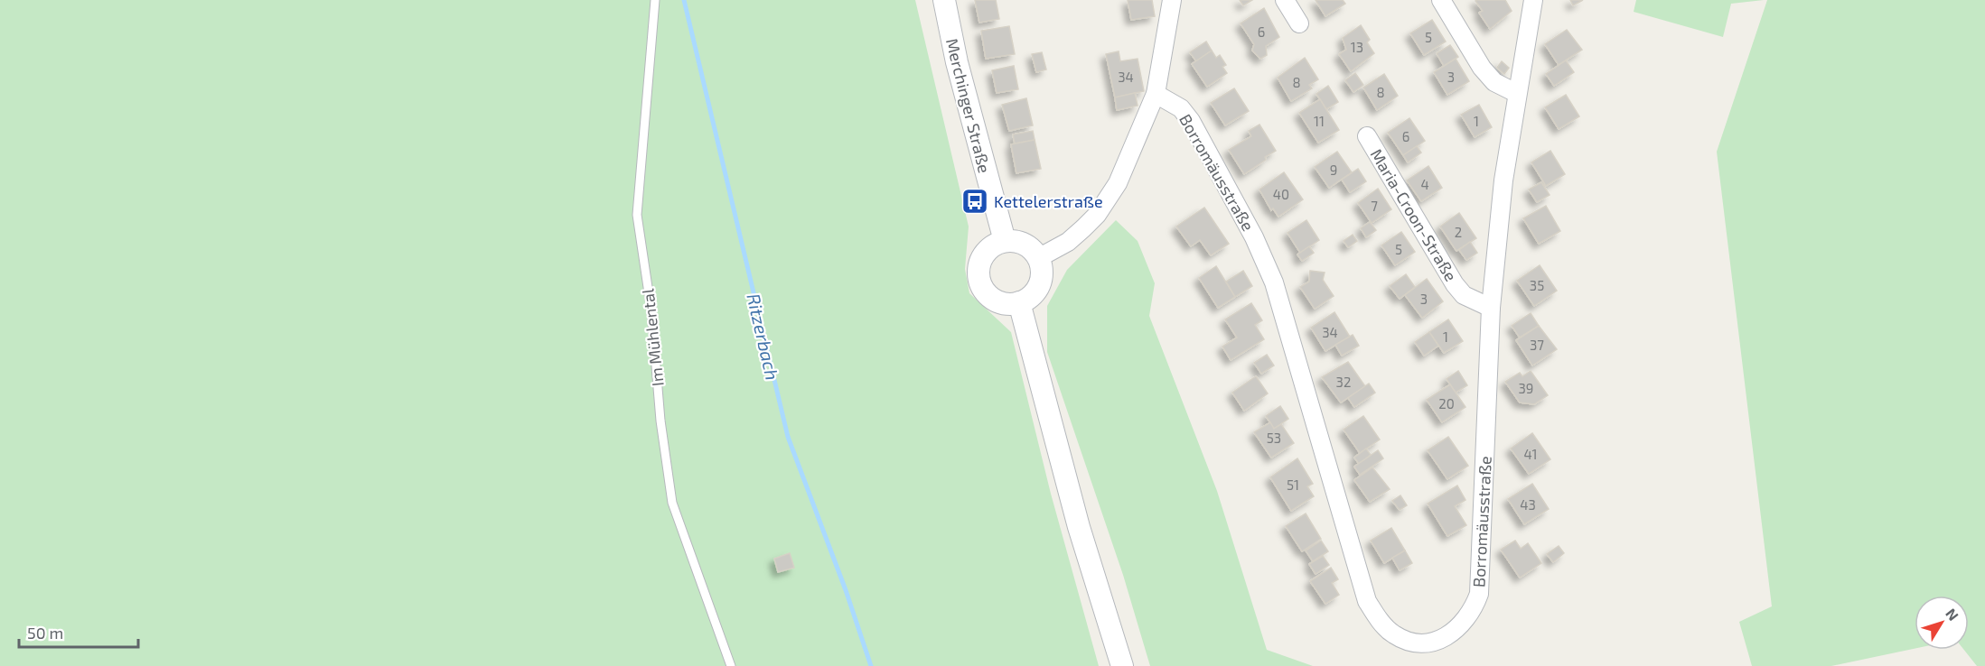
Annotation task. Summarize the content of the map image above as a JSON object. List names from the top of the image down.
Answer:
{
  "streets": {
    "street": ["Merchinger Straße", "Borromäusstraße", "Maria-Croon-Straße"],
    "lane": ["Im Mühlental"]
  },
  "crossings": [
    ["Borromäusstraße", "Maria-Croon-Straße"]
  ],
  "water": ["Ritzerbach"],
  "places": {
    "bus stop": ["Kettelerstraße"]
  },
  "house_numbers": [
    "6",
    "5",
    "13",
    "34",
    "3",
    "8",
    "8",
    "11",
    "1",
    "6",
    "9",
    "4",
    "40",
    "7",
    "2",
    "5",
    "35",
    "3",
    "34",
    "1",
    "37",
    "32",
    "39",
    "20",
    "53",
    "41",
    "51",
    "43"
  ],
  "scale_bar": "50 m",
  "north": "top right"
}
